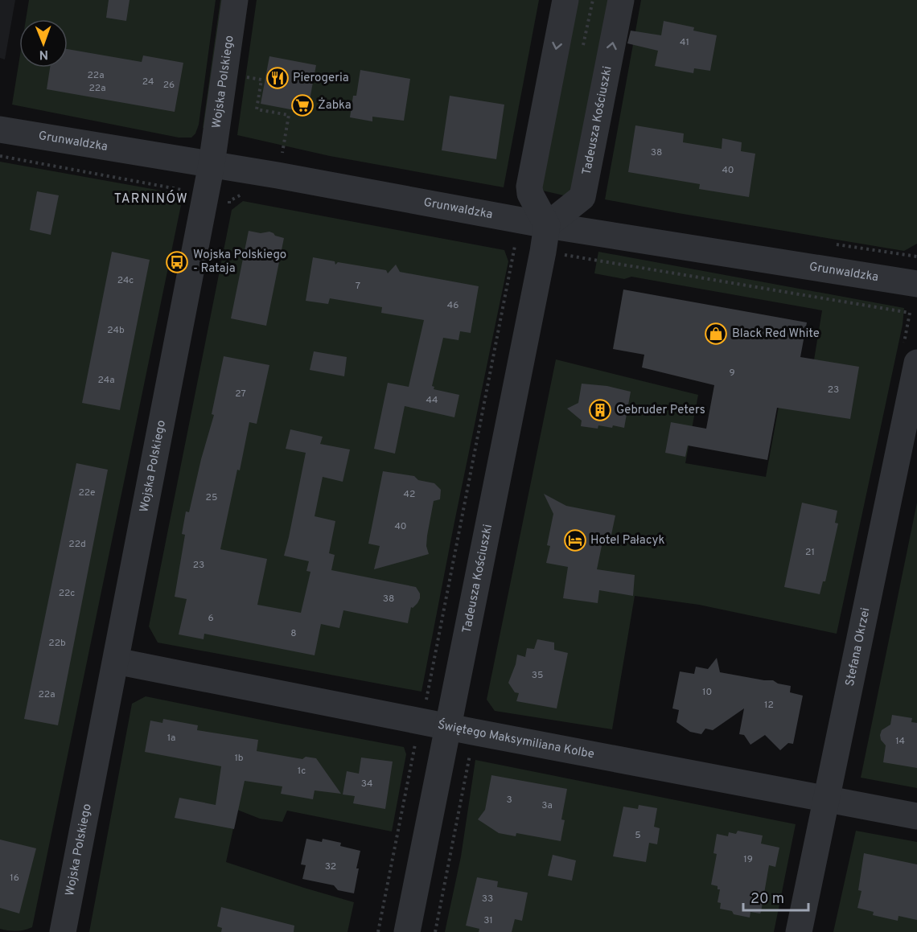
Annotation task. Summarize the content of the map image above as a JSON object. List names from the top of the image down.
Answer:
{
  "streets": {
    "street": [
      "Wojska Polskiego",
      "Tadeusza Kościuszki",
      "Grunwaldzka",
      "Stefana Okrzei",
      "Świętego Maksymiliana Kolbe"
    ]
  },
  "crossings": [
    ["Wojska Polskiego", "Grunwaldzka"],
    ["Wojska Polskiego", "Świętego Maksymiliana Kolbe"],
    ["Tadeusza Kościuszki", "Grunwaldzka"],
    ["Tadeusza Kościuszki", "Świętego Maksymiliana Kolbe"],
    ["Stefana Okrzei", "Świętego Maksymiliana Kolbe"]
  ],
  "districts": ["TARNINÓW"],
  "places": {
    "restaurant": ["Pierogeria"],
    "supermarket": ["Żabka"],
    "bus stop": ["Wojska Polskiego - Rataja"],
    "shop": ["Black Red White"],
    "building": ["Gebruder Peters"],
    "hotel": ["Hotel Pałacyk"]
  },
  "house_numbers": [
    "41",
    "22a",
    "24",
    "26",
    "22a",
    "38",
    "40",
    "24c",
    "7",
    "46",
    "24b",
    "9",
    "24a",
    "23",
    "27",
    "44",
    "22e",
    "42",
    "25",
    "40",
    "22d",
    "21",
    "23",
    "22c",
    "38",
    "6",
    "8",
    "22b",
    "35",
    "10",
    "22a",
    "12",
    "1a",
    "14",
    "1b",
    "1c",
    "34",
    "3",
    "3a",
    "5",
    "19",
    "32",
    "16",
    "33",
    "31"
  ],
  "scale_bar": "20 m",
  "north": "bottom"
}
